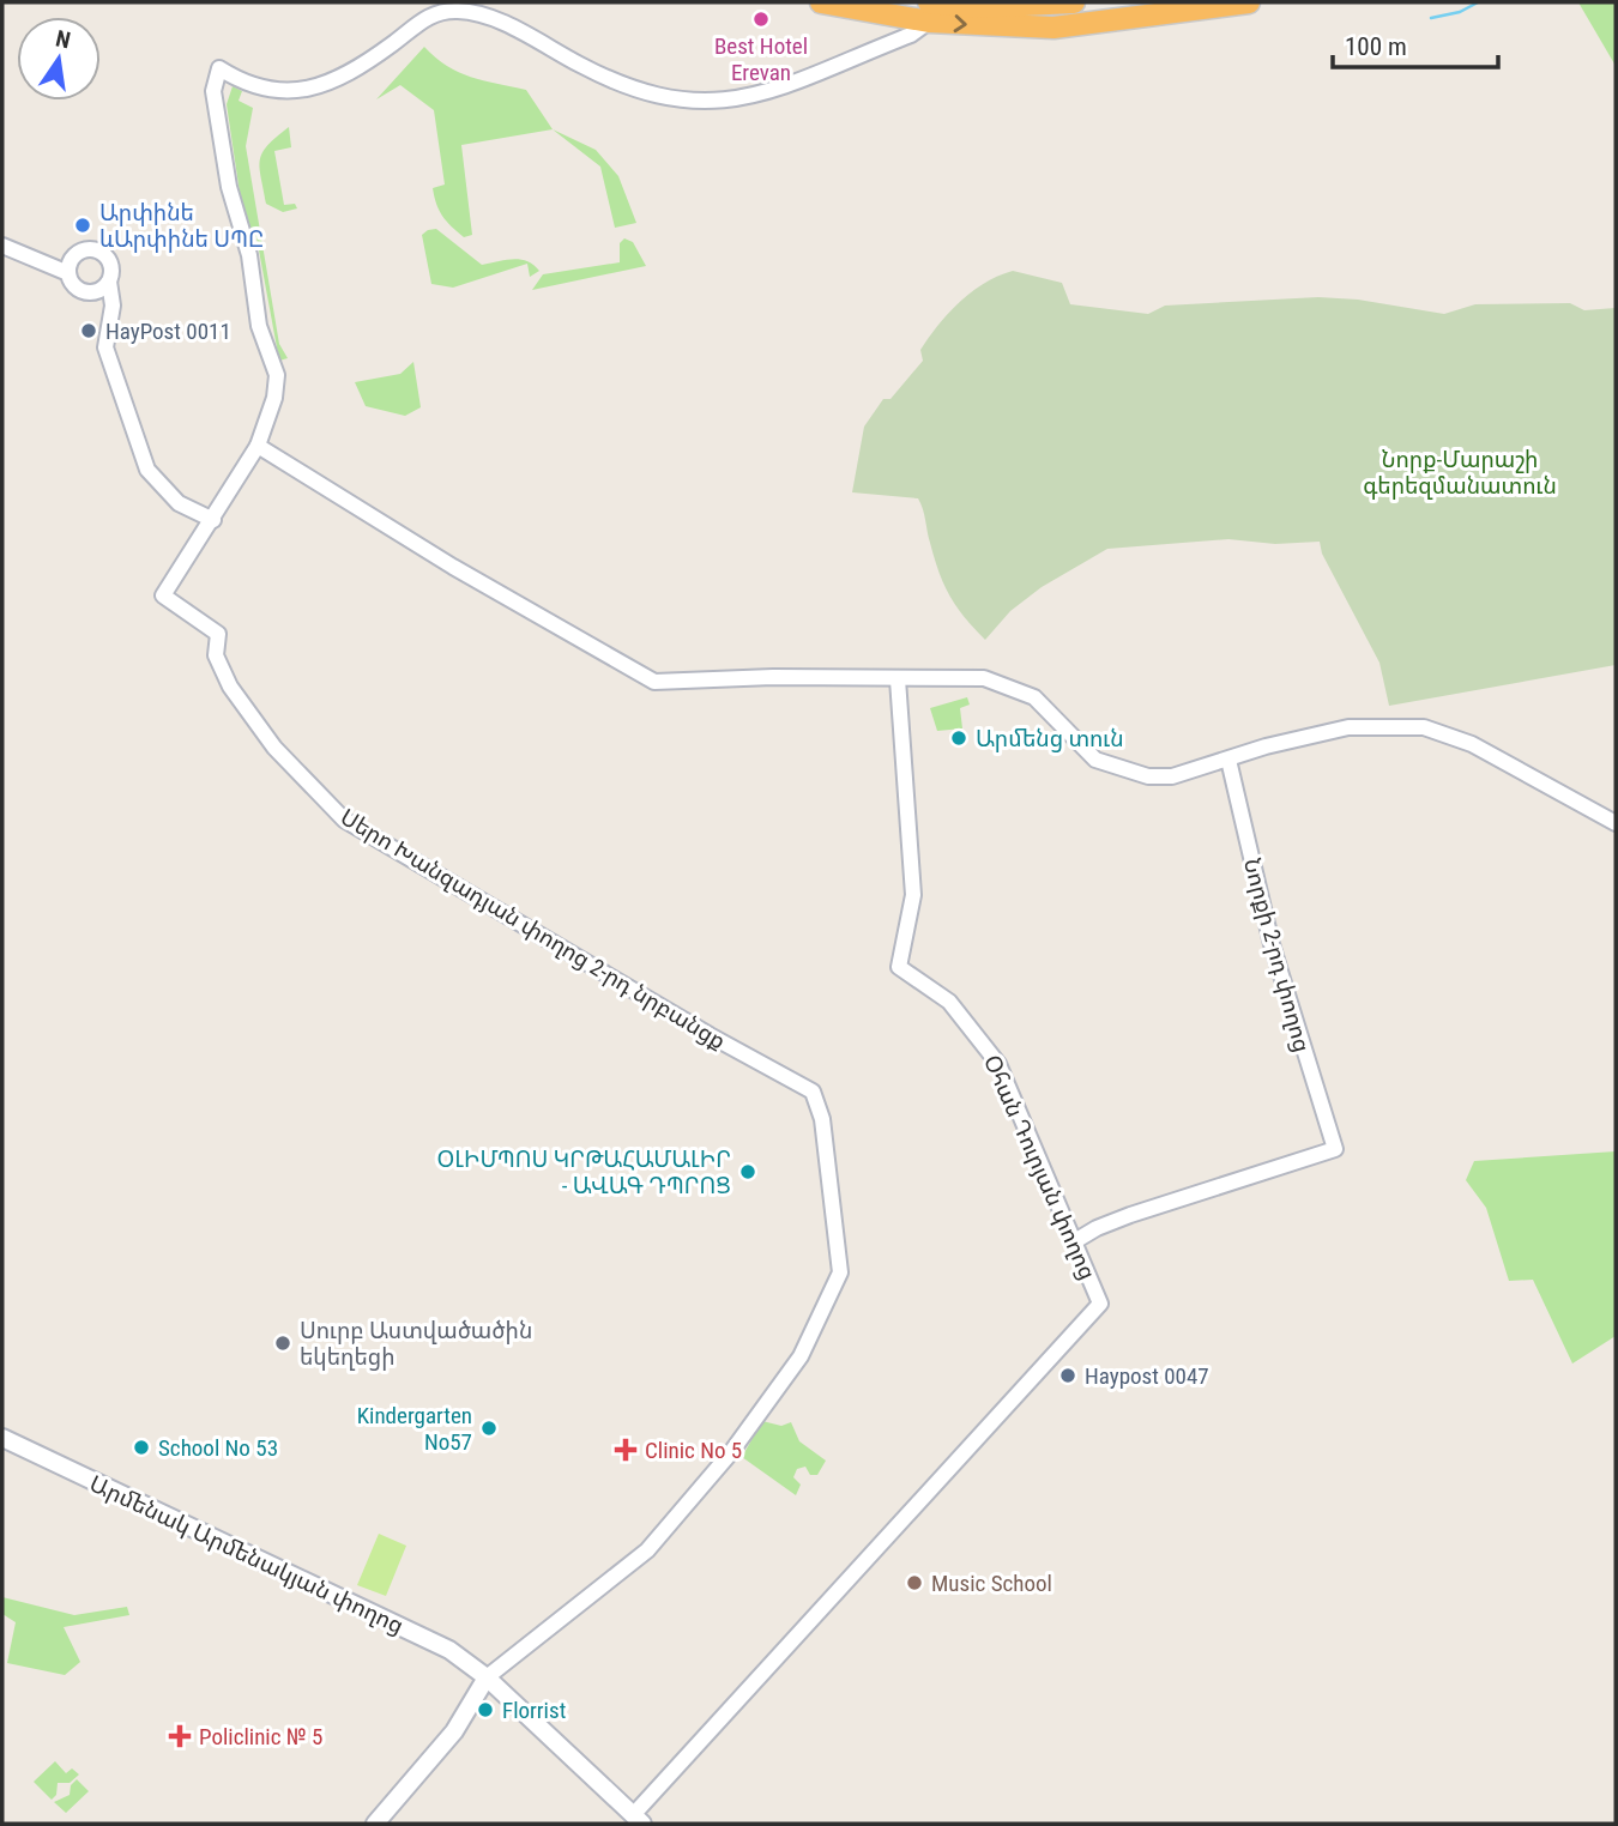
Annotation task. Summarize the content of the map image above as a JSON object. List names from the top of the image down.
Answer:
{
  "streets": {
    "main road": ["Արմենակ Արմենակյան փողոց"],
    "street": ["Սերո Խանզադյան փողոց 2-րդ նրբանցք", "Նորքի 2-րդ փողոց", "Օհան Դուրյան փողոց"]
  },
  "crossings": [
    ["Սերո Խանզադյան փողոց 2-րդ նրբանցք", "Արմենակ Արմենակյան փողոց"],
    ["Նորքի 2-րդ փողոց", "Օհան Դուրյան փողոց"],
    ["Օհան Դուրյան փողոց", "Արմենակ Արմենակյան փողոց"]
  ],
  "parks": ["Նորք-Մարաշի գերեզմանատուն"],
  "places": {
    "other": [
      "Best Hotel Erevan",
      "Արփինե ևԱրփինե ՍՊԸ",
      "HayPost 0011",
      "Արմենց տուն",
      "ՕԼԻՄՊՈՍ ԿՐԹԱՀԱՄԱԼԻՐ - ԱՎԱԳ ԴՊՐՈՑ",
      "Սուրբ Աստվածածին եկեղեցի",
      "Haypost 0047",
      "Kindergarten No57",
      "School No 53",
      "Music School",
      "Florrist"
    ],
    "health": ["Clinic No 5", "Policlinic № 5"]
  },
  "scale_bar": "100 m",
  "north": "top"
}
